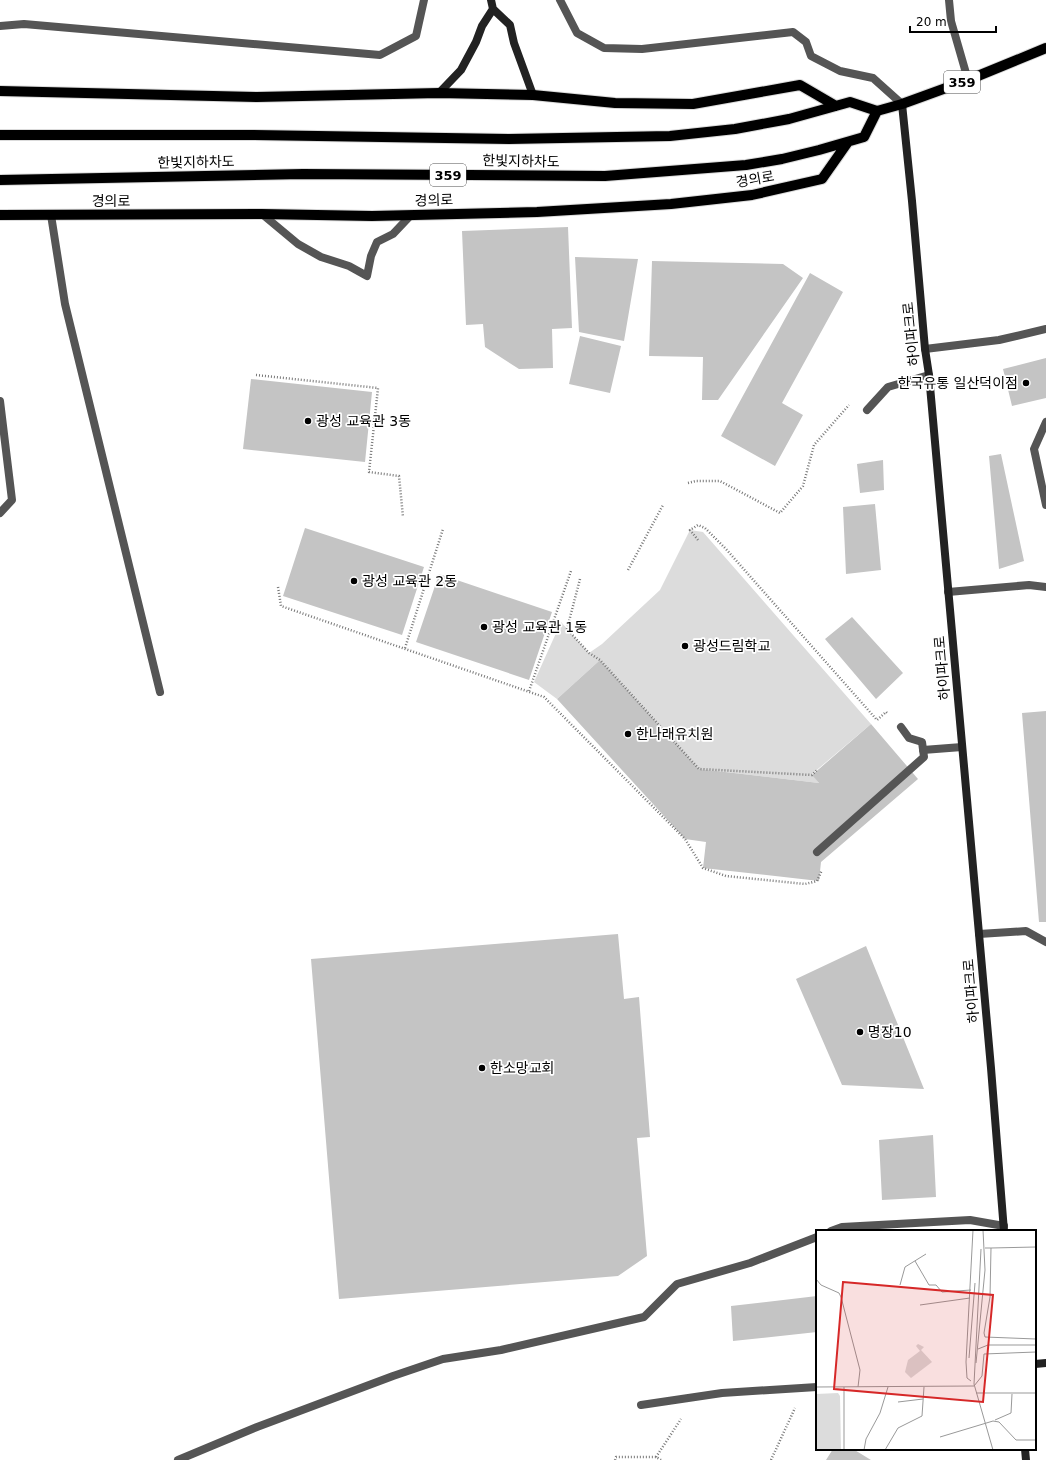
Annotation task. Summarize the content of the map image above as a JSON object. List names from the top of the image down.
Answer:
{
  "streets": {
    "main road": ["359", "한빛지하차도", "경의로"],
    "street": ["하이파크로"]
  },
  "crossings": [
    ["359", "한빛지하차도"],
    ["359", "하이파크로"],
    ["한빛지하차도", "경의로"]
  ],
  "places": [
    "한국유통 일산덕이점",
    "광성 교육관 3동",
    "광성 교육관 2동",
    "광성 교육관 1동",
    "광성드림학교",
    "한나래유치원",
    "명장10",
    "한소망교회"
  ],
  "scale_bar": "20 m"
}
